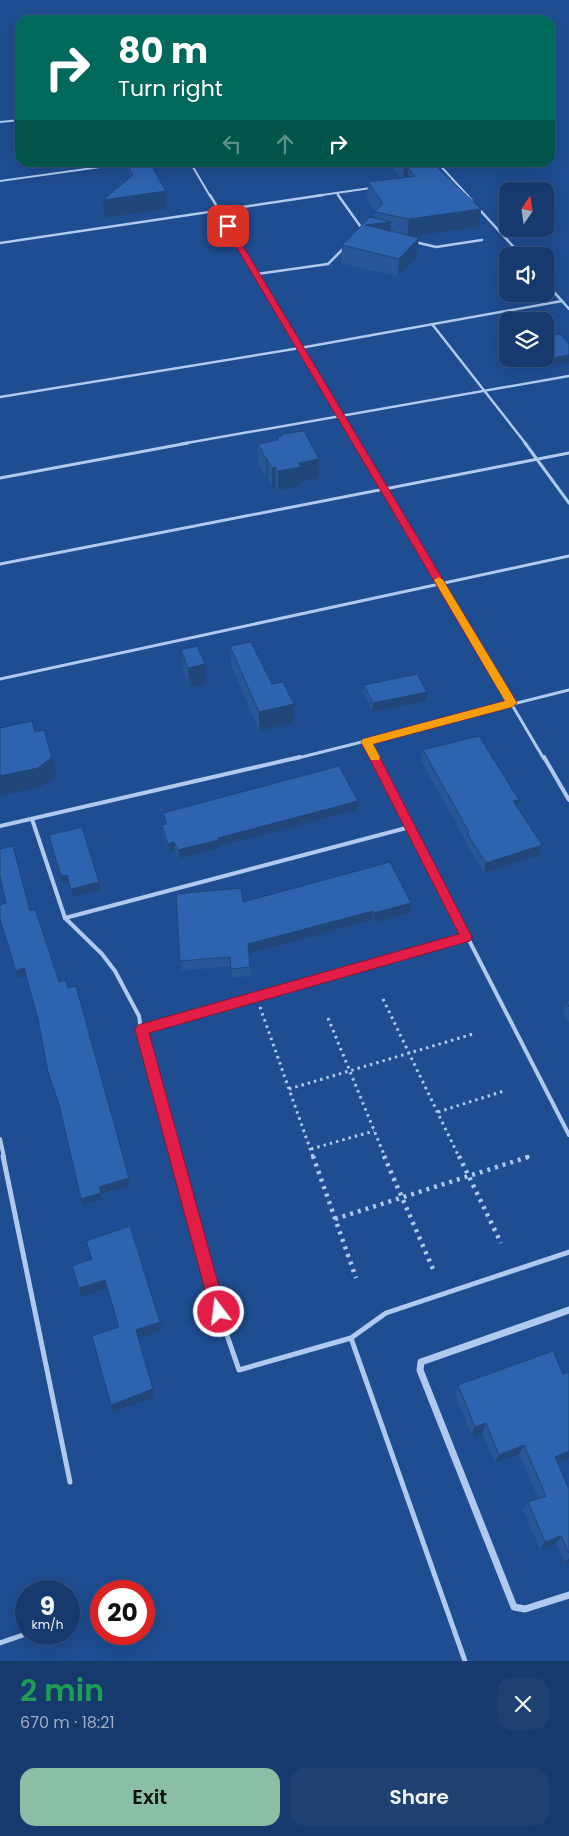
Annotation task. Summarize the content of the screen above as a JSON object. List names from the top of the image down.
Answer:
{
  "north": "top",
  "page": {
    "turn": ["80 m", "Turn right"],
    "speed": "9 km/h",
    "limit": "20",
    "heading": ["2 min", "670 m · 18:21"],
    "buttons": ["Exit", "Share"]
  }
}
